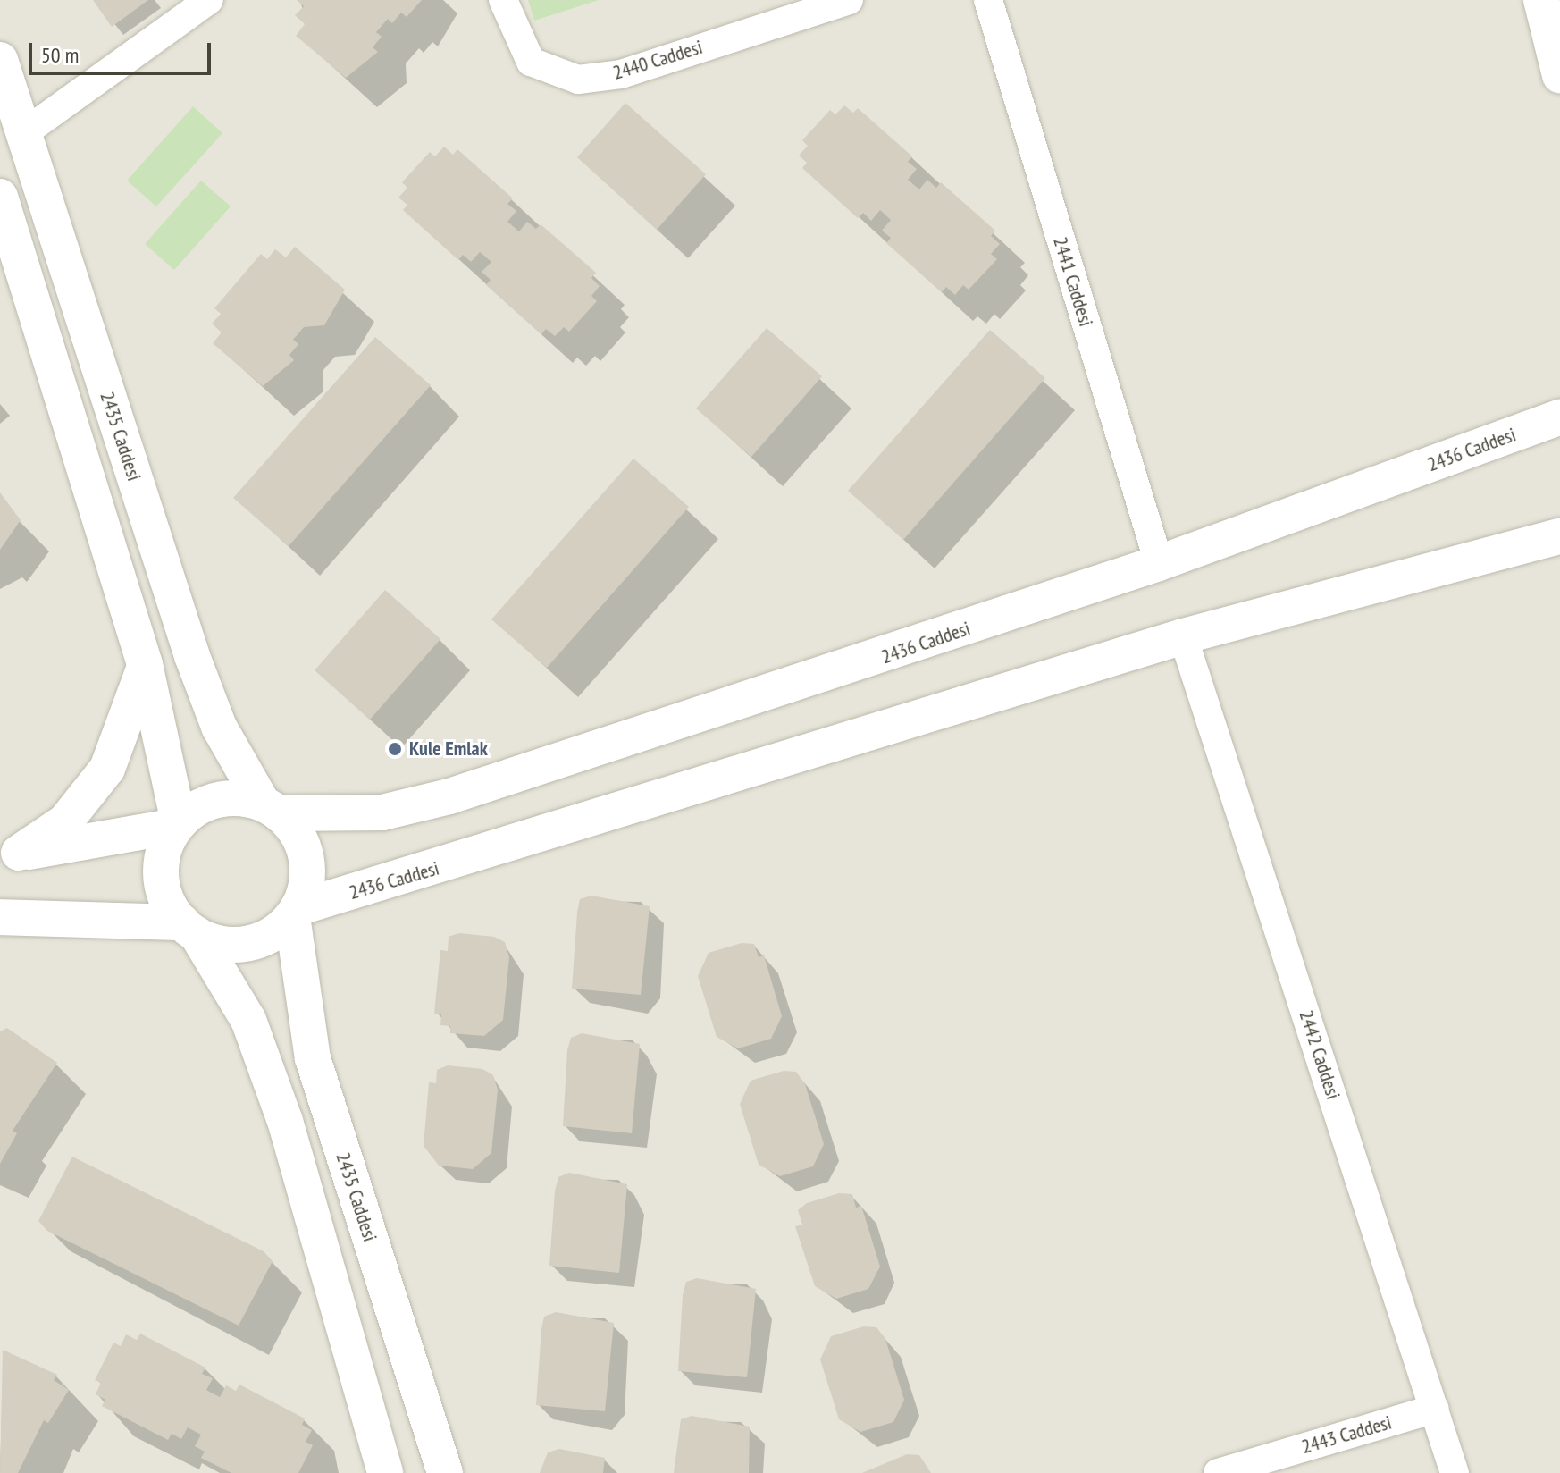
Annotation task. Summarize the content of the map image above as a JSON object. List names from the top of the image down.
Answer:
{
  "streets": {
    "street": [
      "2440 Caddesi",
      "2441 Caddesi",
      "2435 Caddesi",
      "2436 Caddesi",
      "2442 Caddesi",
      "2443 Caddesi"
    ]
  },
  "crossings": [
    ["2441 Caddesi", "2436 Caddesi"],
    ["2435 Caddesi", "2436 Caddesi"],
    ["2436 Caddesi", "2442 Caddesi"],
    ["2442 Caddesi", "2443 Caddesi"]
  ],
  "places": ["Kule Emlak"],
  "scale_bar": "50 m"
}
